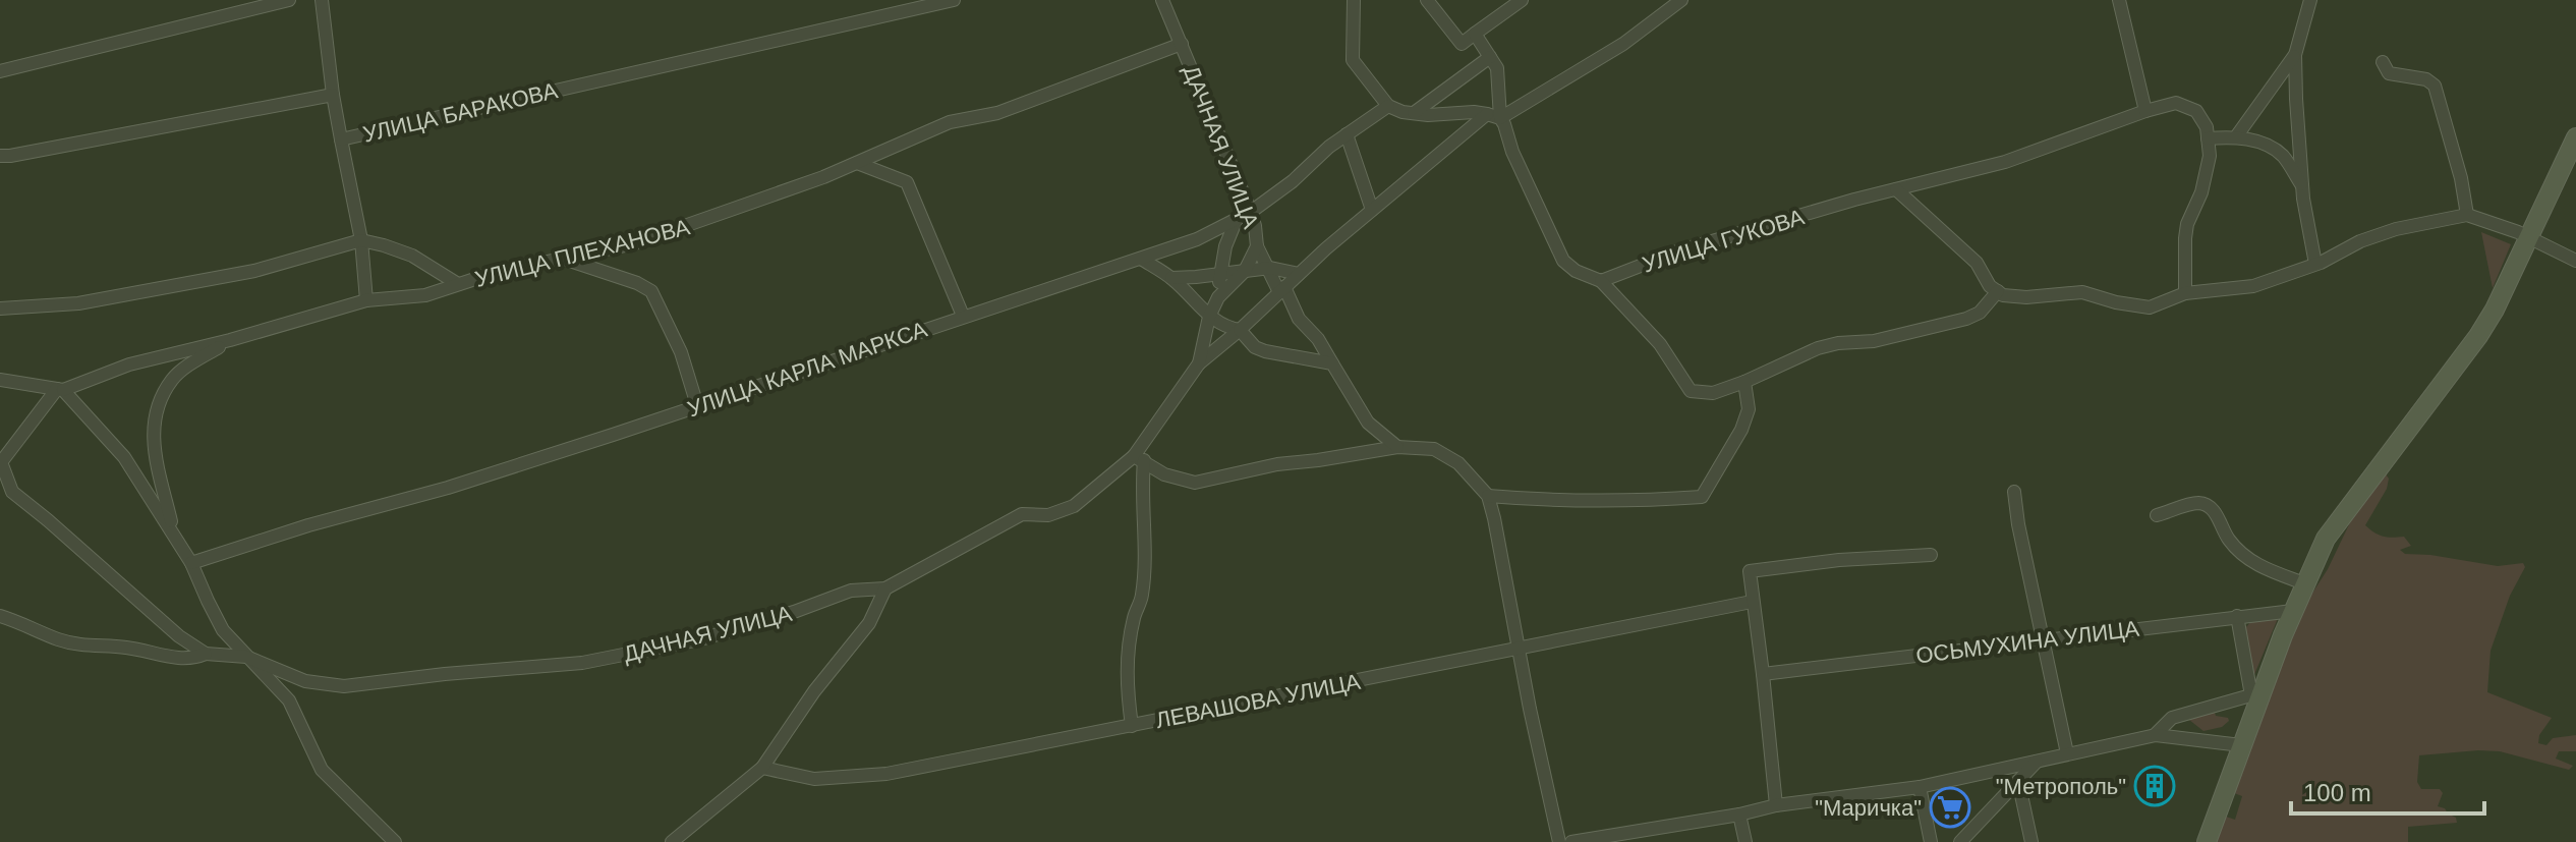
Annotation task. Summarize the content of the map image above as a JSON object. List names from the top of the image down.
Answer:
{
  "streets": {
    "street": [
      "УЛИЦА БАРАКОВА",
      "ДАЧНАЯ УЛИЦА",
      "УЛИЦА ГУКОВА",
      "УЛИЦА ПЛЕХАНОВА",
      "УЛИЦА КАРЛА МАРКСА",
      "ОСЬМУХИНА УЛИЦА",
      "ЛЕВАШОВА УЛИЦА"
    ]
  },
  "crossings": [
    ["ДАЧНАЯ УЛИЦА", "УЛИЦА ПЛЕХАНОВА"],
    ["ДАЧНАЯ УЛИЦА", "УЛИЦА КАРЛА МАРКСА"]
  ],
  "places": {
    "building": ["\"Метрополь\""],
    "supermarket": ["\"Маричка\""]
  },
  "scale_bar": "100 m"
}
